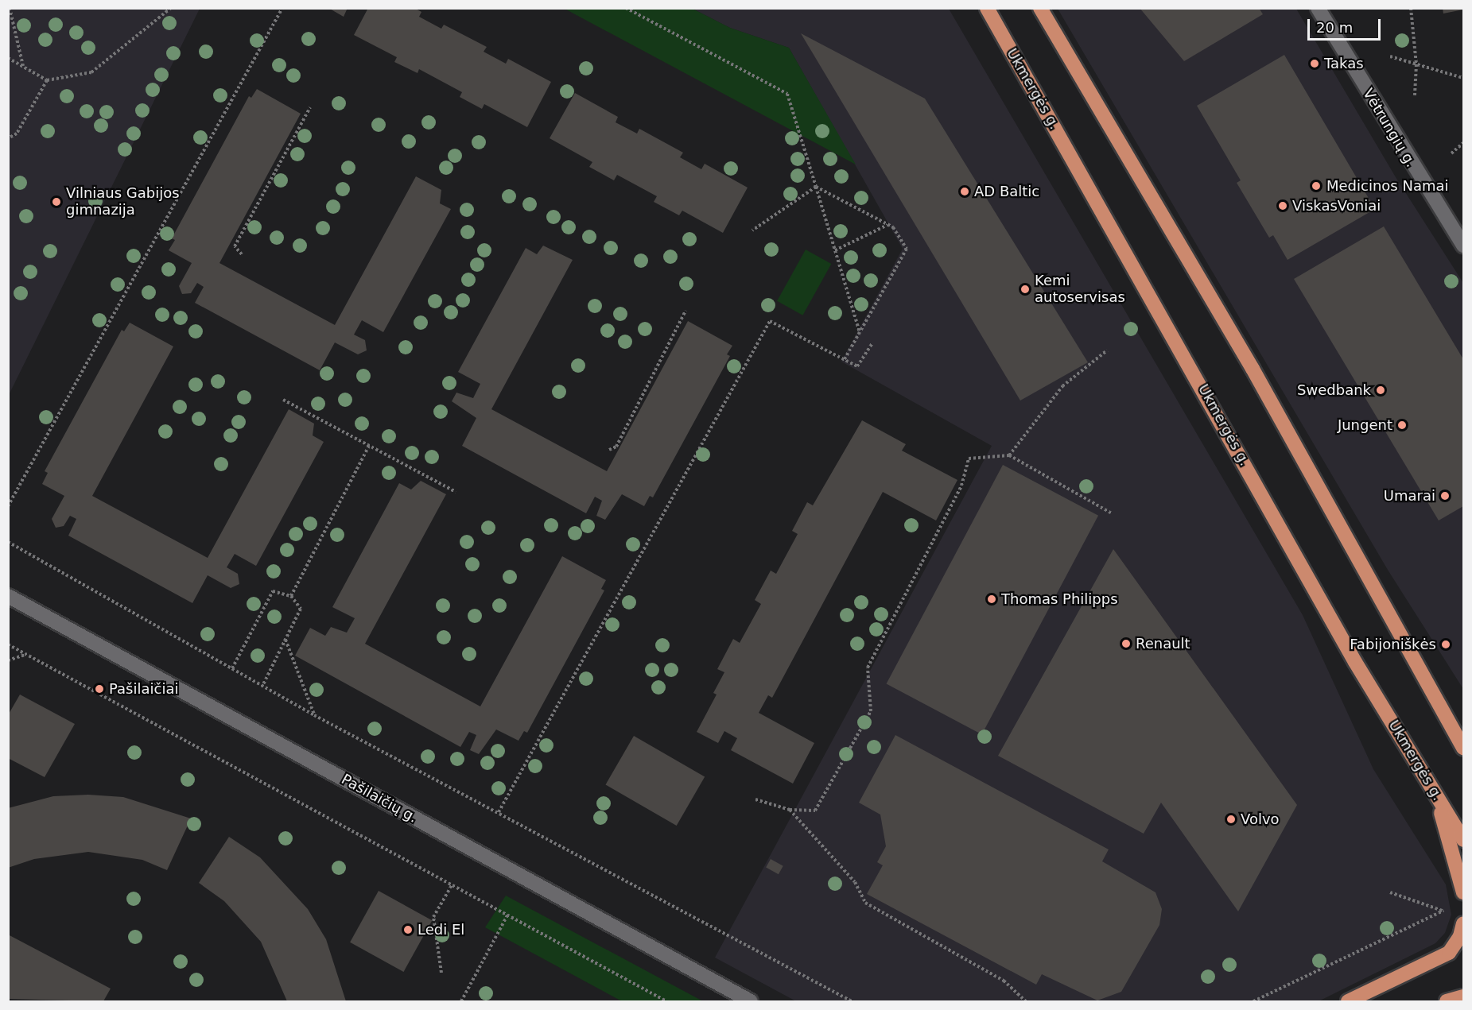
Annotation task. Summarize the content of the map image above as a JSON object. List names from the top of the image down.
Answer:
{
  "streets": {
    "highway": ["Ukmergės g."],
    "street": ["Vėtrungių g.", "Pašilaičių g."]
  },
  "places": [
    "Takas",
    "Medicinos Namai",
    "AD Baltic",
    "Vilniaus Gabijos gimnazija",
    "ViskasVoniai",
    "Kemi autoservisas",
    "Swedbank",
    "Jungent",
    "Umarai",
    "Thomas Philipps",
    "Renault",
    "Fabijoniškės",
    "Pašilaičiai",
    "Volvo",
    "Ledi El"
  ],
  "scale_bar": "20 m"
}
